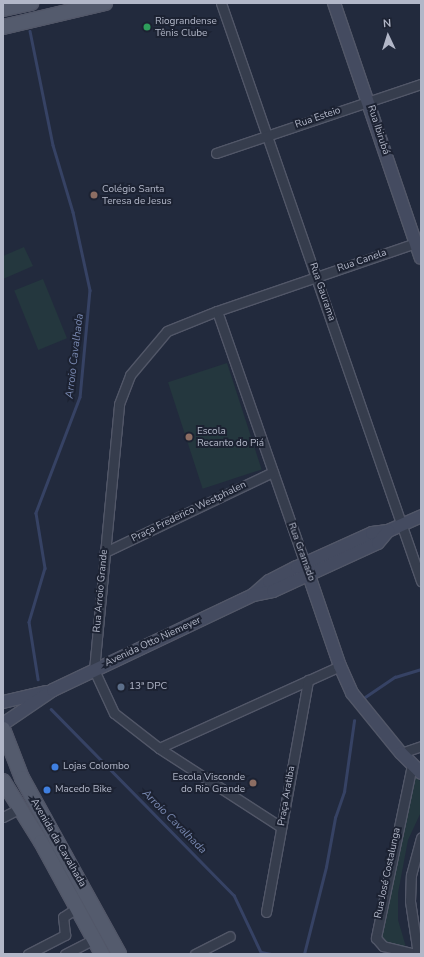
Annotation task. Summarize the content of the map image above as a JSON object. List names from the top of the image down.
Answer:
{
  "streets": {
    "main road": [
      "Rua Ibirubá",
      "Rua Gramado",
      "Avenida Otto Niemeyer",
      "Avenida da Cavalhada"
    ],
    "street": [
      "Rua Esteio",
      "Rua Canela",
      "Rua Gaurama",
      "Praça Frederico Westphalen",
      "Rua Arroio Grande",
      "Praça Aratiba",
      "Rua José Costalunga"
    ]
  },
  "crossings": [
    ["Rua Esteio", "Rua Ibirubá"],
    ["Rua Esteio", "Rua Gaurama"],
    ["Rua Ibirubá", "Rua Canela"],
    ["Rua Canela", "Rua Gaurama"],
    ["Rua Canela", "Rua Gramado"],
    ["Rua Canela", "Rua Arroio Grande"],
    ["Rua Gaurama", "Avenida Otto Niemeyer"],
    ["Praça Frederico Westphalen", "Rua Gramado"],
    ["Praça Frederico Westphalen", "Rua Arroio Grande"],
    ["Rua Gramado", "Rua Arroio Grande"],
    ["Rua Gramado", "Avenida Otto Niemeyer"],
    ["Rua Gramado", "Rua José Costalunga"],
    ["Rua Arroio Grande", "Avenida Otto Niemeyer"]
  ],
  "water": ["Arroio Cavalhada"],
  "places": [
    "Riograndense Tênis Clube",
    "Colégio Santa Teresa de Jesus",
    "Escola Recanto do Piá",
    "13ª DPC",
    "Lojas Colombo",
    "Escola Visconde do Rio Grande",
    "Macedo Bike"
  ],
  "north": "top"
}
